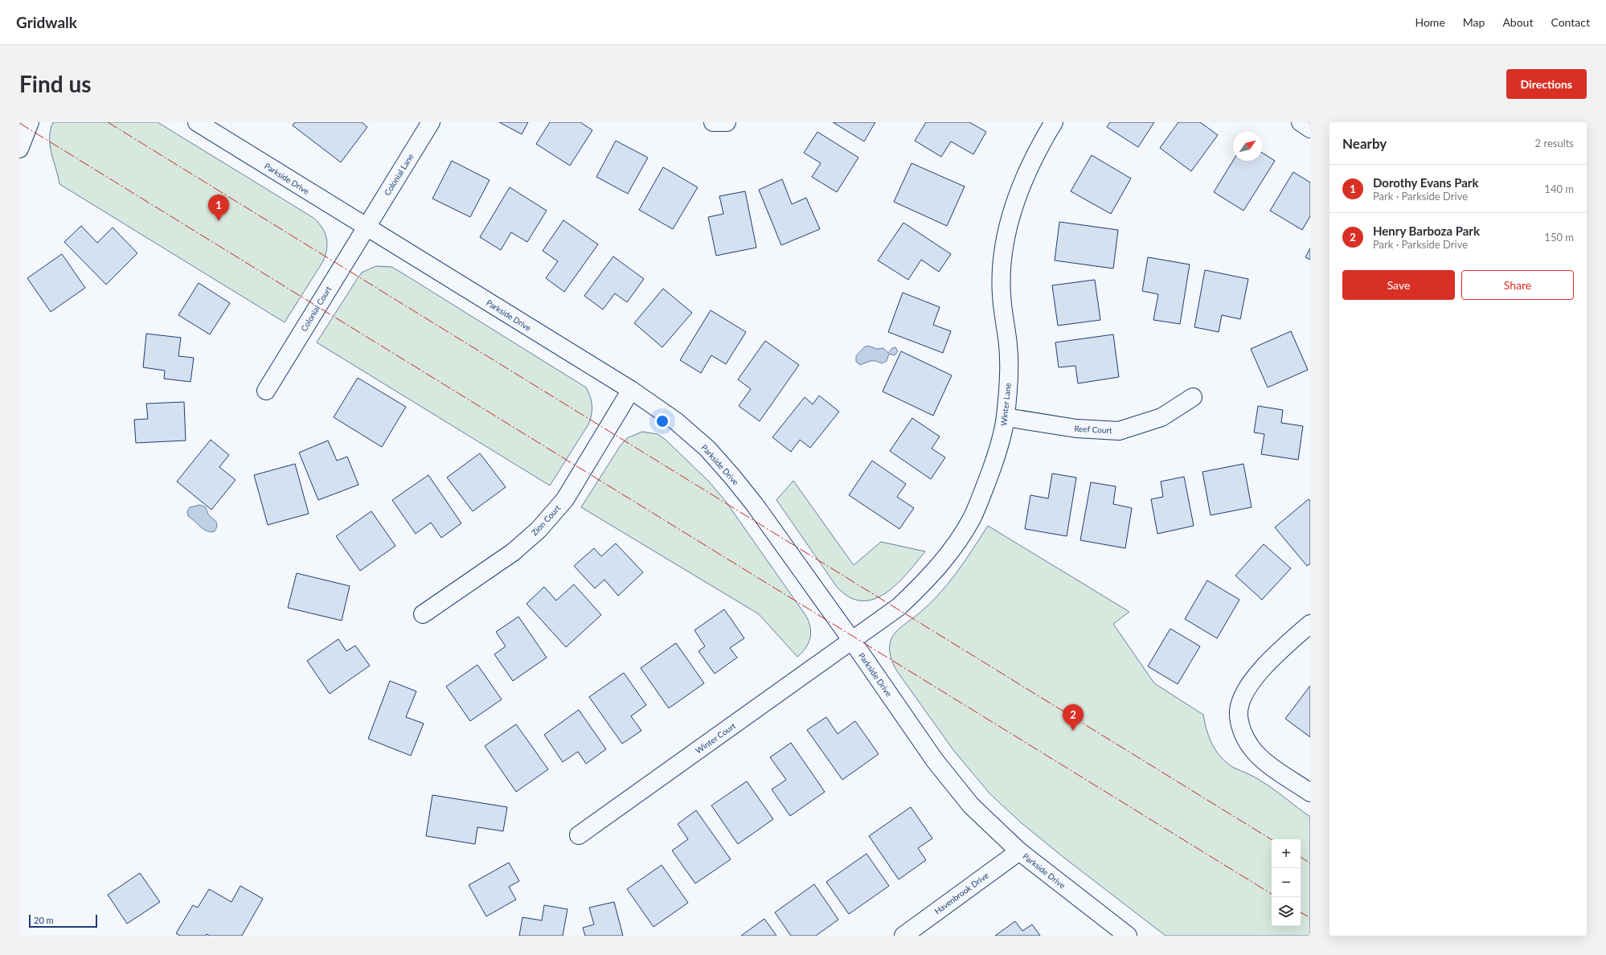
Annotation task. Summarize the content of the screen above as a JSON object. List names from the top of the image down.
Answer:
{
  "streets": {
    "street": [
      "Colonial Lane",
      "Parkside Drive",
      "Colonial Court",
      "Winter Lane",
      "Reef Court",
      "Zion Court",
      "Winter Court",
      "Havenbrook Drive"
    ]
  },
  "crossings": [
    ["Colonial Lane", "Parkside Drive"],
    ["Colonial Lane", "Colonial Court"],
    ["Parkside Drive", "Colonial Court"],
    ["Parkside Drive", "Winter Lane"],
    ["Parkside Drive", "Zion Court"],
    ["Parkside Drive", "Winter Court"],
    ["Parkside Drive", "Havenbrook Drive"],
    ["Winter Lane", "Reef Court"],
    ["Winter Lane", "Winter Court"]
  ],
  "scale_bar": "20 m",
  "north": "top right",
  "page": {
    "header": "Gridwalk",
    "nav": [
      "Home",
      "Map",
      "About",
      "Contact"
    ],
    "buttons": [
      "Directions",
      ["Save", "Share"]
    ],
    "title": "Find us",
    "heading": ["Nearby", "2 results"],
    "list": [
      {
        "mark": "1",
        "name": "Dorothy Evans Park",
        "note": "Park · Parkside Drive",
        "value": "140 m"
      },
      {
        "mark": "2",
        "name": "Henry Barboza Park",
        "note": "Park · Parkside Drive",
        "value": "150 m"
      }
    ],
    "pins": ["1", "2"],
    "map_buttons": ["+", "−"],
    "scale": "20 m"
  }
}
